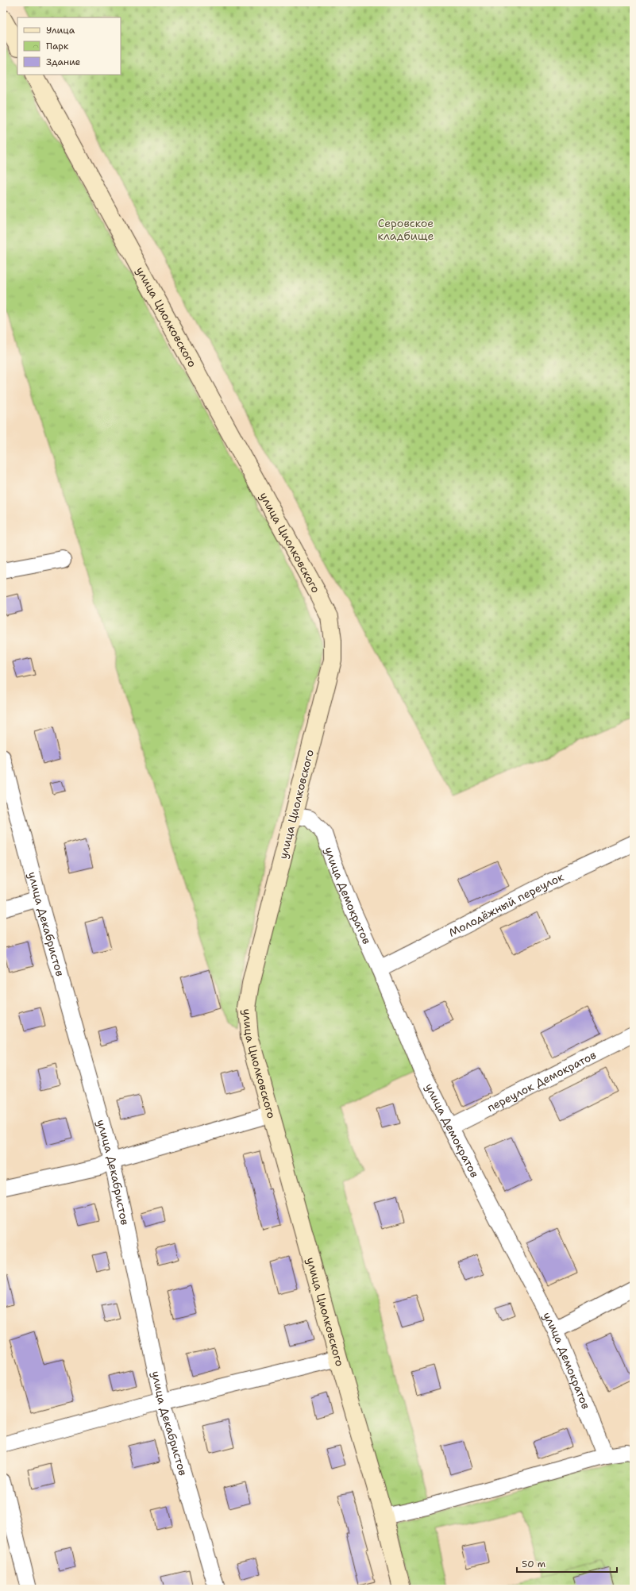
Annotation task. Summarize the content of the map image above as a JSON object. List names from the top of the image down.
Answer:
{
  "streets": {
    "main road": ["улица Циолковского"],
    "street": [
      "улица Демократов",
      "Молодёжный переулок",
      "улица Декабристов",
      "переулок Демократов"
    ]
  },
  "crossings": [
    ["улица Циолковского", "улица Демократов"],
    ["улица Демократов", "Молодёжный переулок"],
    ["улица Демократов", "переулок Демократов"]
  ],
  "parks": ["Серовское кладбище"],
  "legend": ["Улица", "Парк", "Здание"],
  "scale_bar": "50 m"
}
